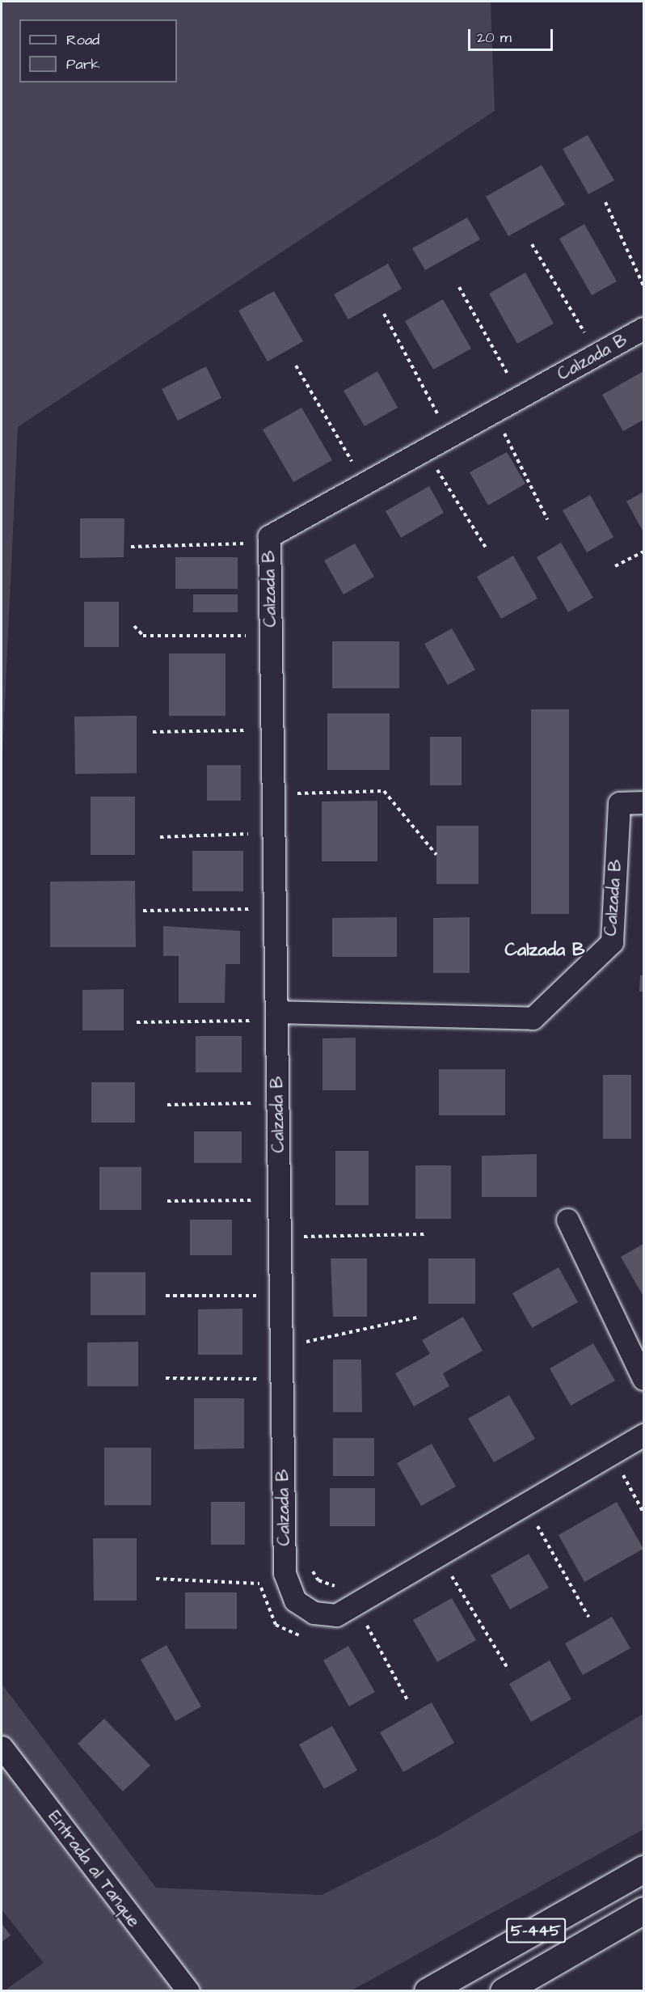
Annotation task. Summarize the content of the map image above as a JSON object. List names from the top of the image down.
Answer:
{
  "streets": {
    "highway": ["5-445"],
    "street": ["Calzada B", "Entrada al Tanque"]
  },
  "districts": ["Calzada B"],
  "legend": ["Road", "Park"],
  "scale_bar": "20 m"
}
